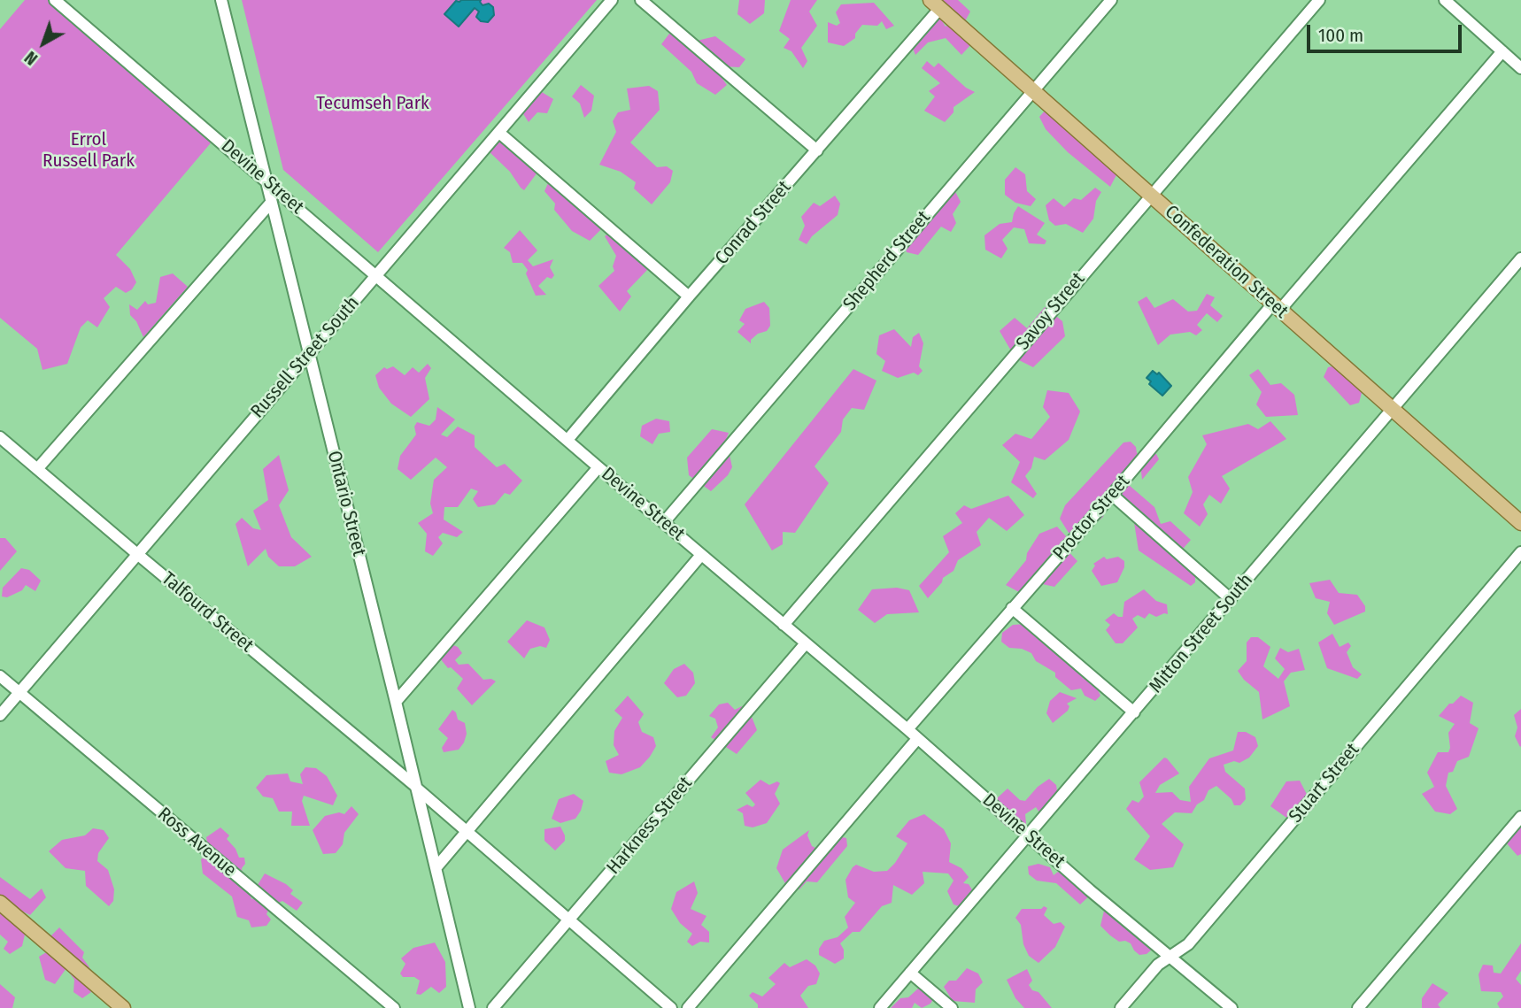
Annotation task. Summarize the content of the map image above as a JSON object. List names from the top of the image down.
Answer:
{
  "streets": {
    "main road": ["Confederation Street"],
    "street": [
      "Devine Street",
      "Conrad Street",
      "Shepherd Street",
      "Savoy Street",
      "Russell Street South",
      "Ontario Street",
      "Proctor Street",
      "Talfourd Street",
      "Mitton Street South",
      "Stuart Street",
      "Harkness Street",
      "Ross Avenue"
    ]
  },
  "crossings": [
    ["Devine Street", "Conrad Street"],
    ["Devine Street", "Shepherd Street"],
    ["Devine Street", "Savoy Street"],
    ["Devine Street", "Russell Street South"],
    ["Devine Street", "Ontario Street"],
    ["Devine Street", "Proctor Street"],
    ["Devine Street", "Mitton Street South"],
    ["Devine Street", "Stuart Street"],
    ["Devine Street", "Harkness Street"],
    ["Conrad Street", "Confederation Street"],
    ["Shepherd Street", "Confederation Street"],
    ["Confederation Street", "Savoy Street"],
    ["Confederation Street", "Proctor Street"],
    ["Confederation Street", "Mitton Street South"],
    ["Russell Street South", "Ontario Street"],
    ["Russell Street South", "Talfourd Street"],
    ["Russell Street South", "Ross Avenue"],
    ["Ontario Street", "Talfourd Street"],
    ["Talfourd Street", "Harkness Street"]
  ],
  "parks": ["Tecumseh Park", "Errol Russell Park"],
  "scale_bar": "100 m",
  "north": "bottom left"
}
